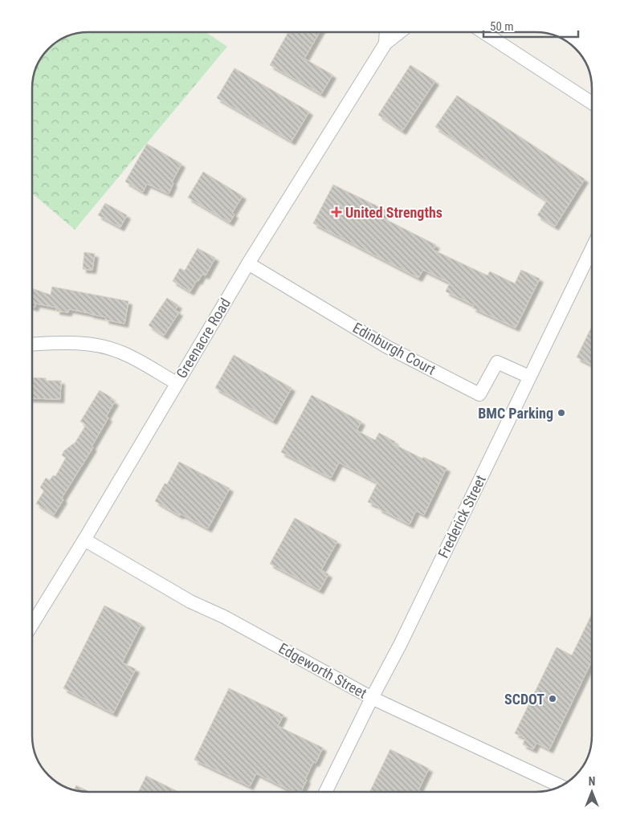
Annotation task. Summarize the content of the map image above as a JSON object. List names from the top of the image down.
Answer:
{
  "streets": {
    "street": [
      "Greenacre Road",
      "Edinburgh Court",
      "Frederick Street",
      "Edgeworth Street"
    ]
  },
  "crossings": [
    ["Greenacre Road", "Edinburgh Court"],
    ["Greenacre Road", "Edgeworth Street"],
    ["Edinburgh Court", "Frederick Street"],
    ["Frederick Street", "Edgeworth Street"]
  ],
  "places": {
    "health": ["United Strengths"],
    "other": ["BMC Parking", "SCDOT"]
  },
  "scale_bar": "50 m",
  "north": "top"
}
